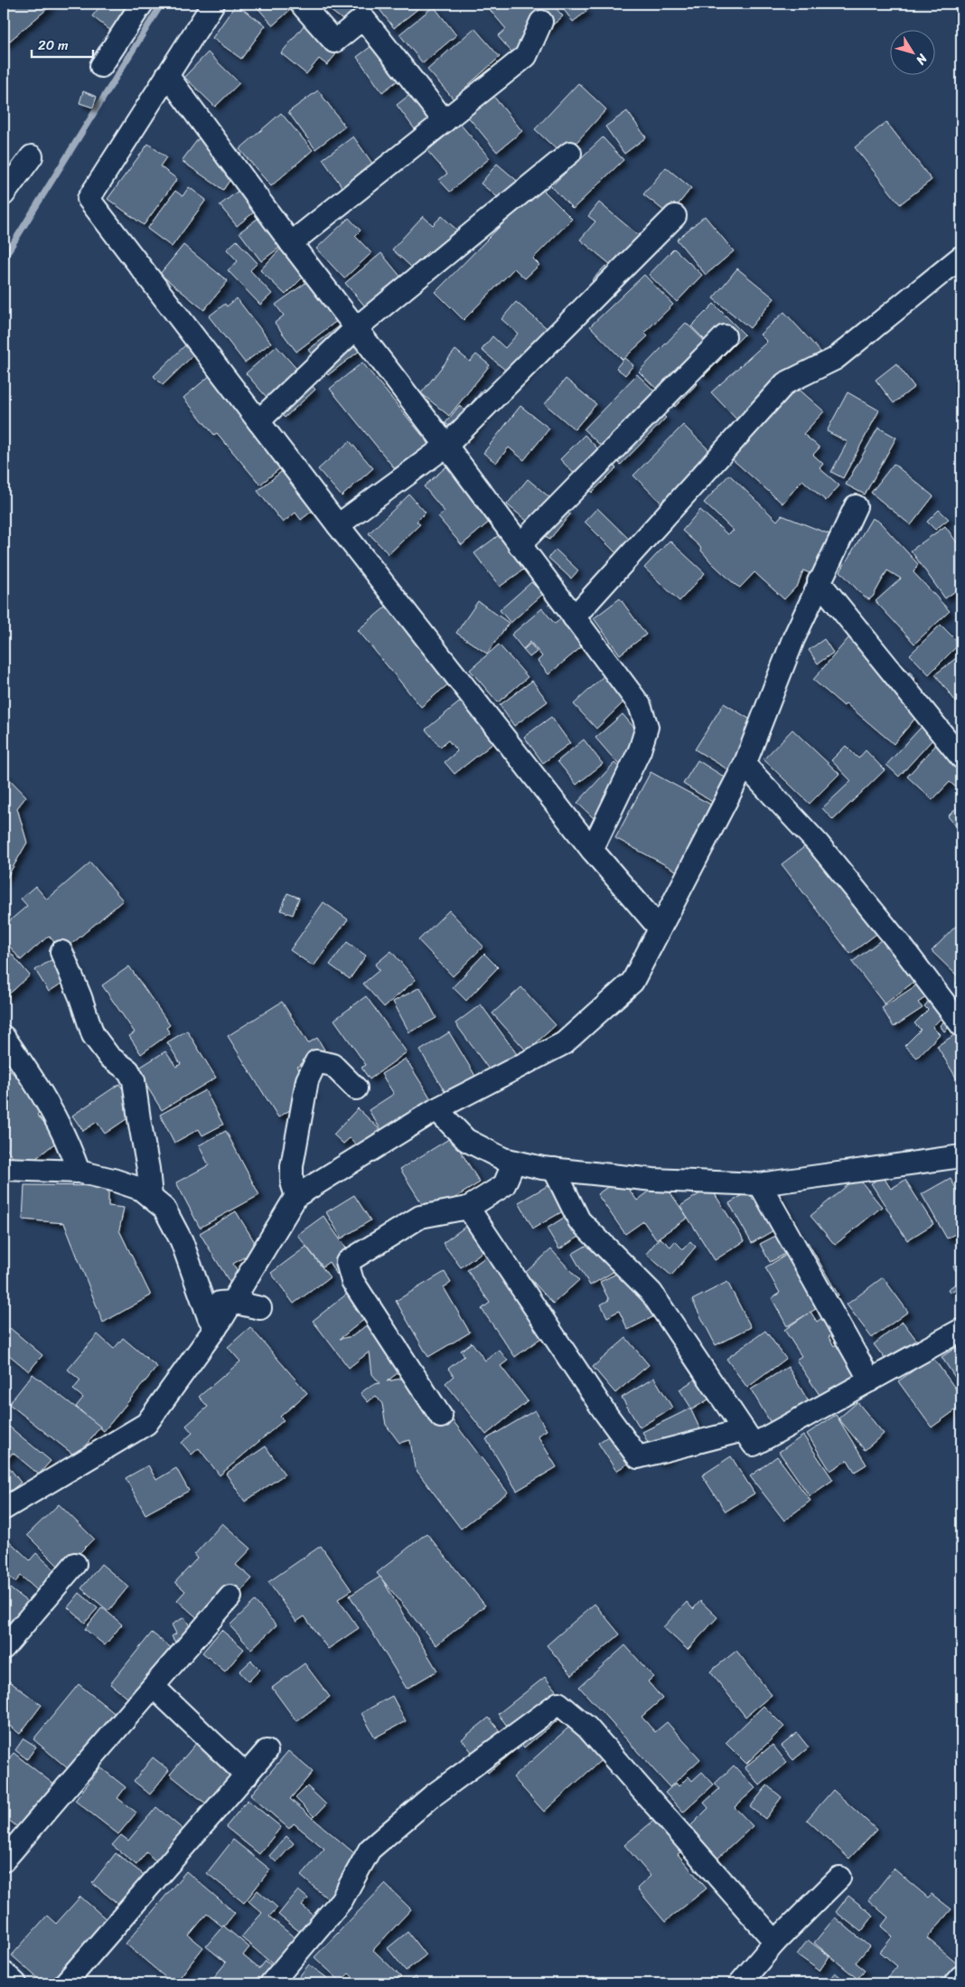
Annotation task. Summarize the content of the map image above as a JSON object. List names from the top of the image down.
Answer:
{
  "scale_bar": "20 m",
  "north": "bottom right"
}
